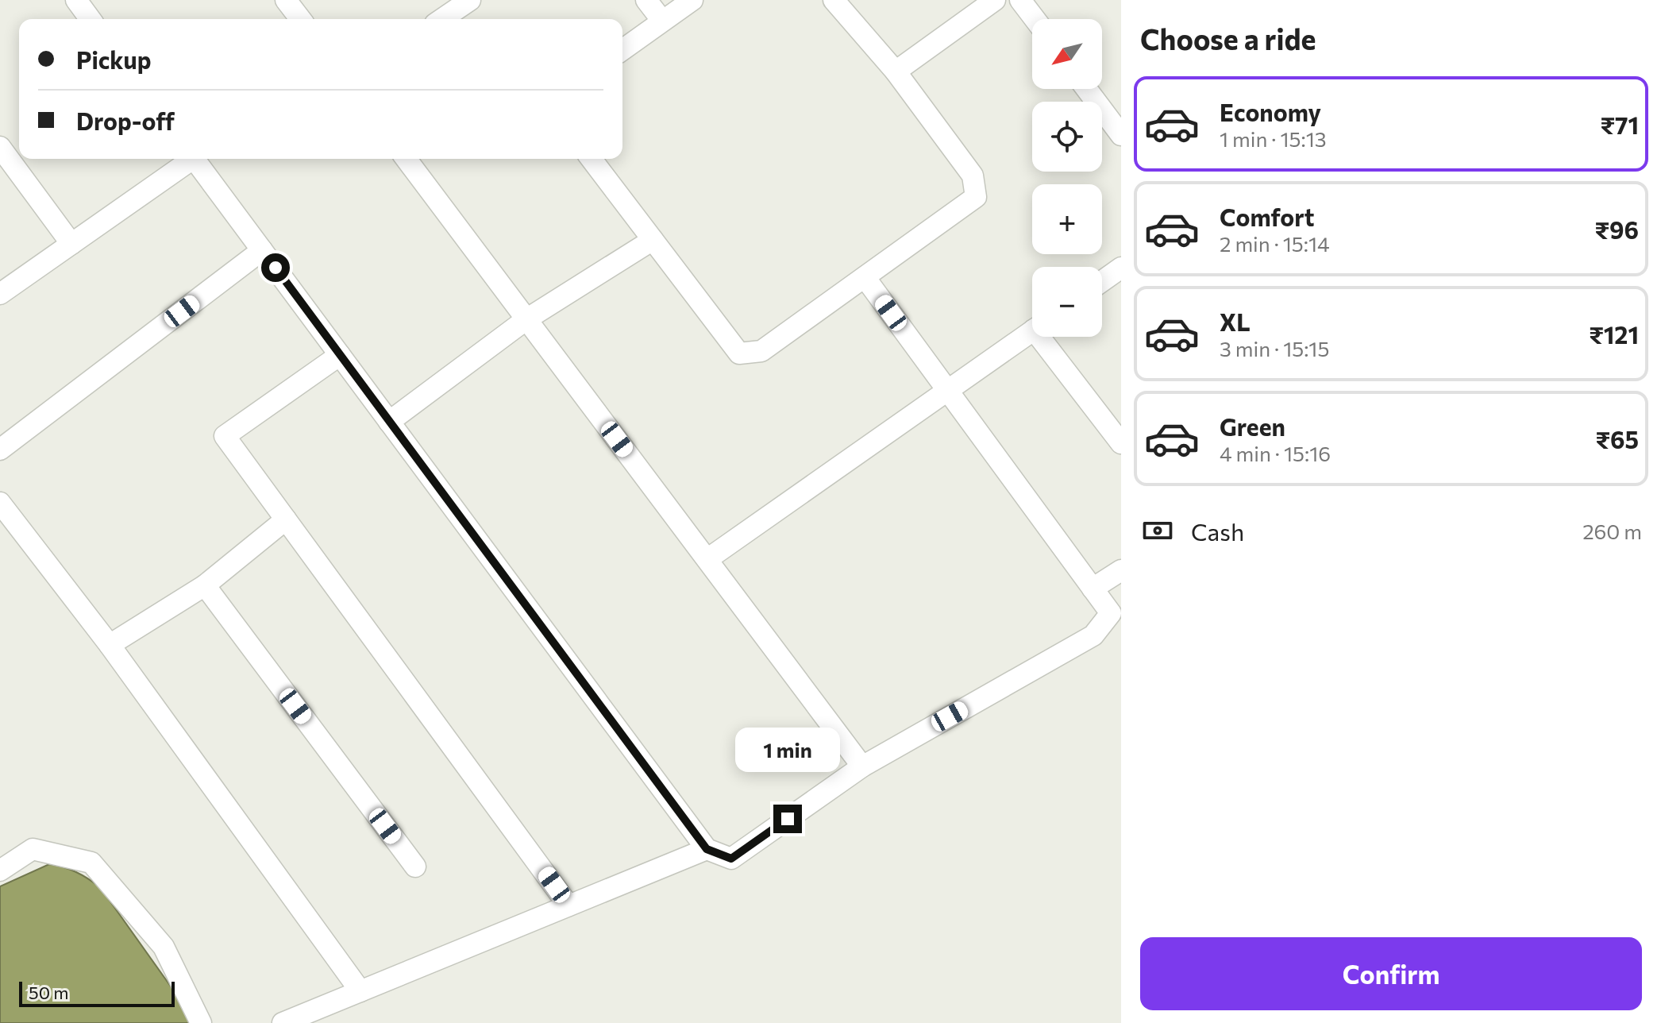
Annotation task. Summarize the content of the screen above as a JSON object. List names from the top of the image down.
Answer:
{
  "scale_bar": "50 m",
  "north": "bottom left",
  "page": {
    "heading": "Choose a ride",
    "map_buttons": ["+", "−"],
    "banner": ["Pickup", "Drop-off"],
    "list": [
      {
        "name": "Economy",
        "note": "1 min · 15:13",
        "value": "₹71"
      },
      {
        "name": "Comfort",
        "note": "2 min · 15:14",
        "value": "₹96"
      },
      {
        "name": "XL",
        "note": "3 min · 15:15",
        "value": "₹121"
      },
      {
        "name": "Green",
        "note": "4 min · 15:16",
        "value": "₹65"
      }
    ],
    "pay": ["Cash", "260 m"],
    "bubble": "1 min",
    "buttons": "Confirm",
    "scale": "50 m"
  }
}
